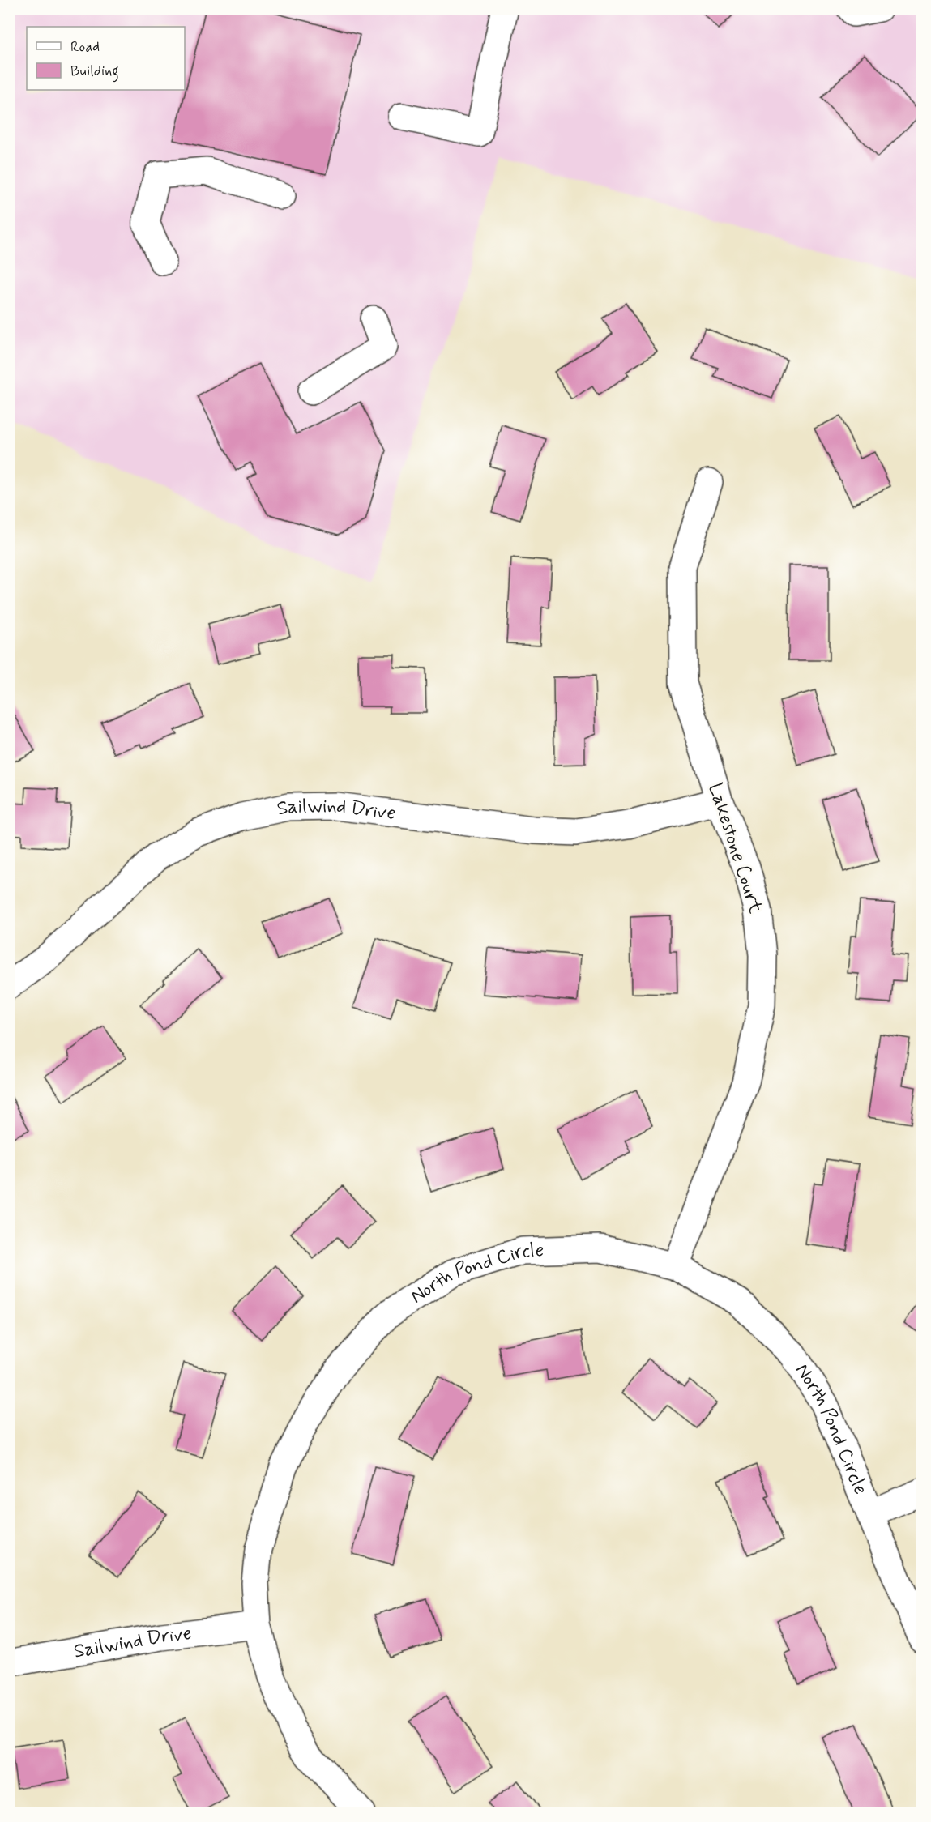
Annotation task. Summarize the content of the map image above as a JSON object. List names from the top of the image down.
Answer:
{
  "streets": {
    "street": ["Sailwind Drive", "Lakestone Court", "North Pond Circle"]
  },
  "crossings": [
    ["Sailwind Drive", "Lakestone Court"],
    ["Sailwind Drive", "North Pond Circle"],
    ["Lakestone Court", "North Pond Circle"]
  ],
  "legend": ["Road", "Building"]
}
